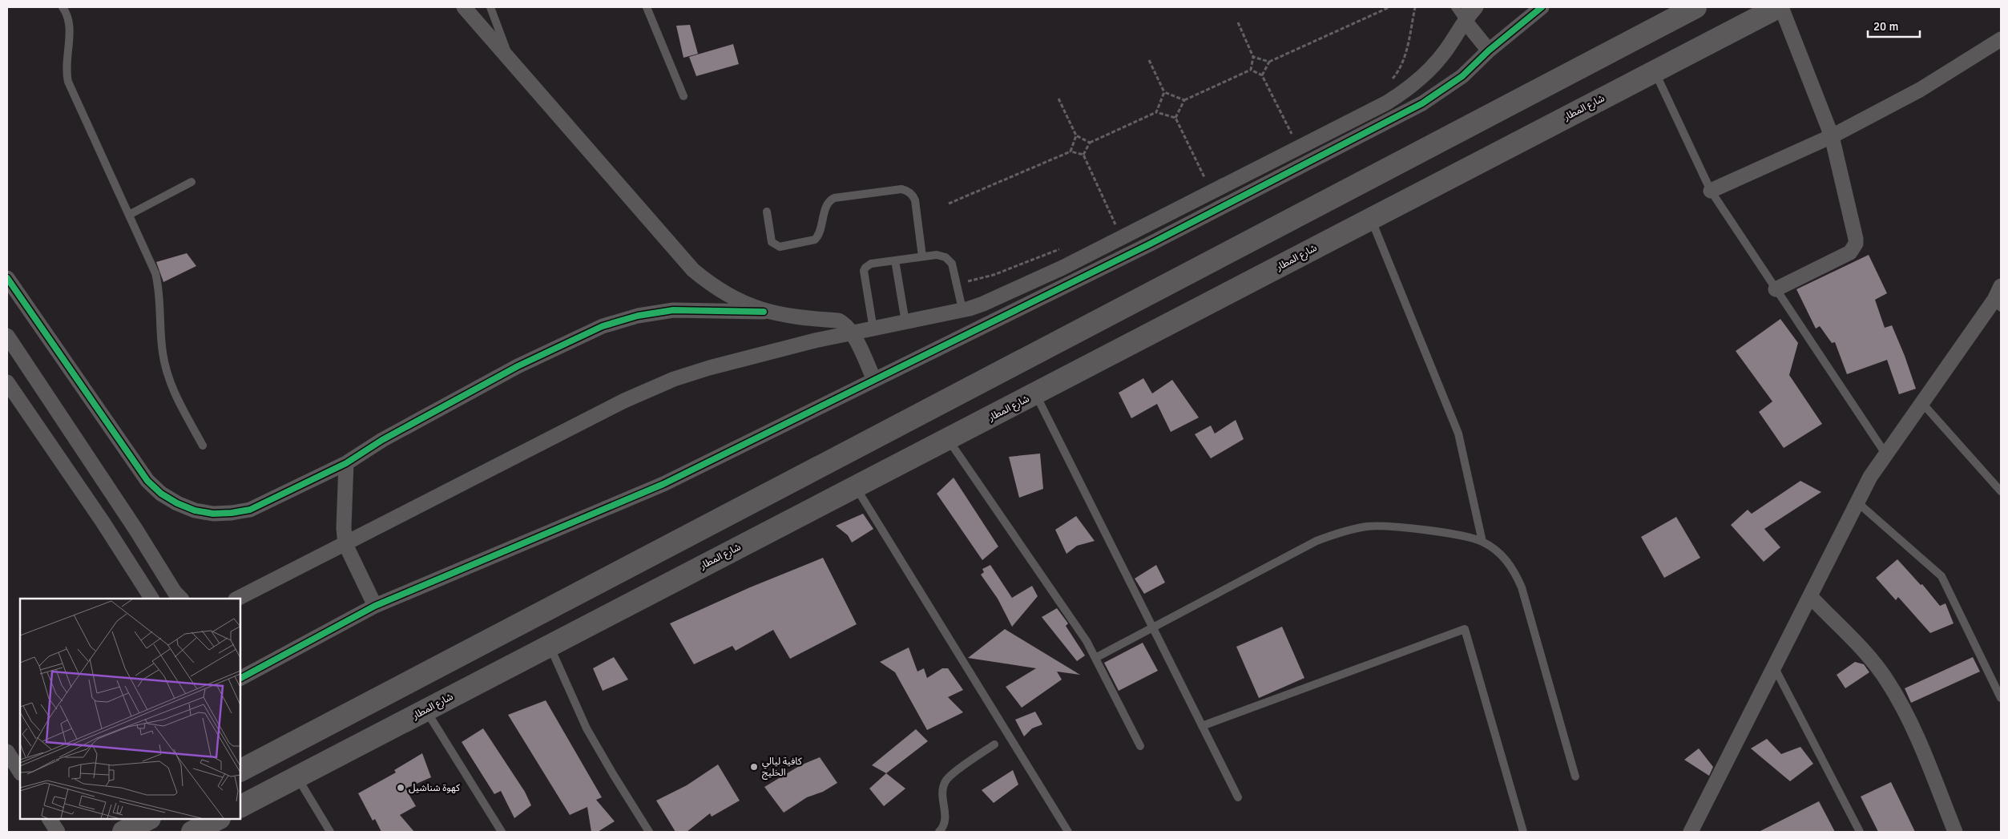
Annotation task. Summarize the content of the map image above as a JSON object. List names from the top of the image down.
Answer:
{
  "streets": {
    "main road": ["شارع المطار"]
  },
  "places": ["كافية ليالي الخليج", "كهوة شناشيل"],
  "scale_bar": "20 m"
}
